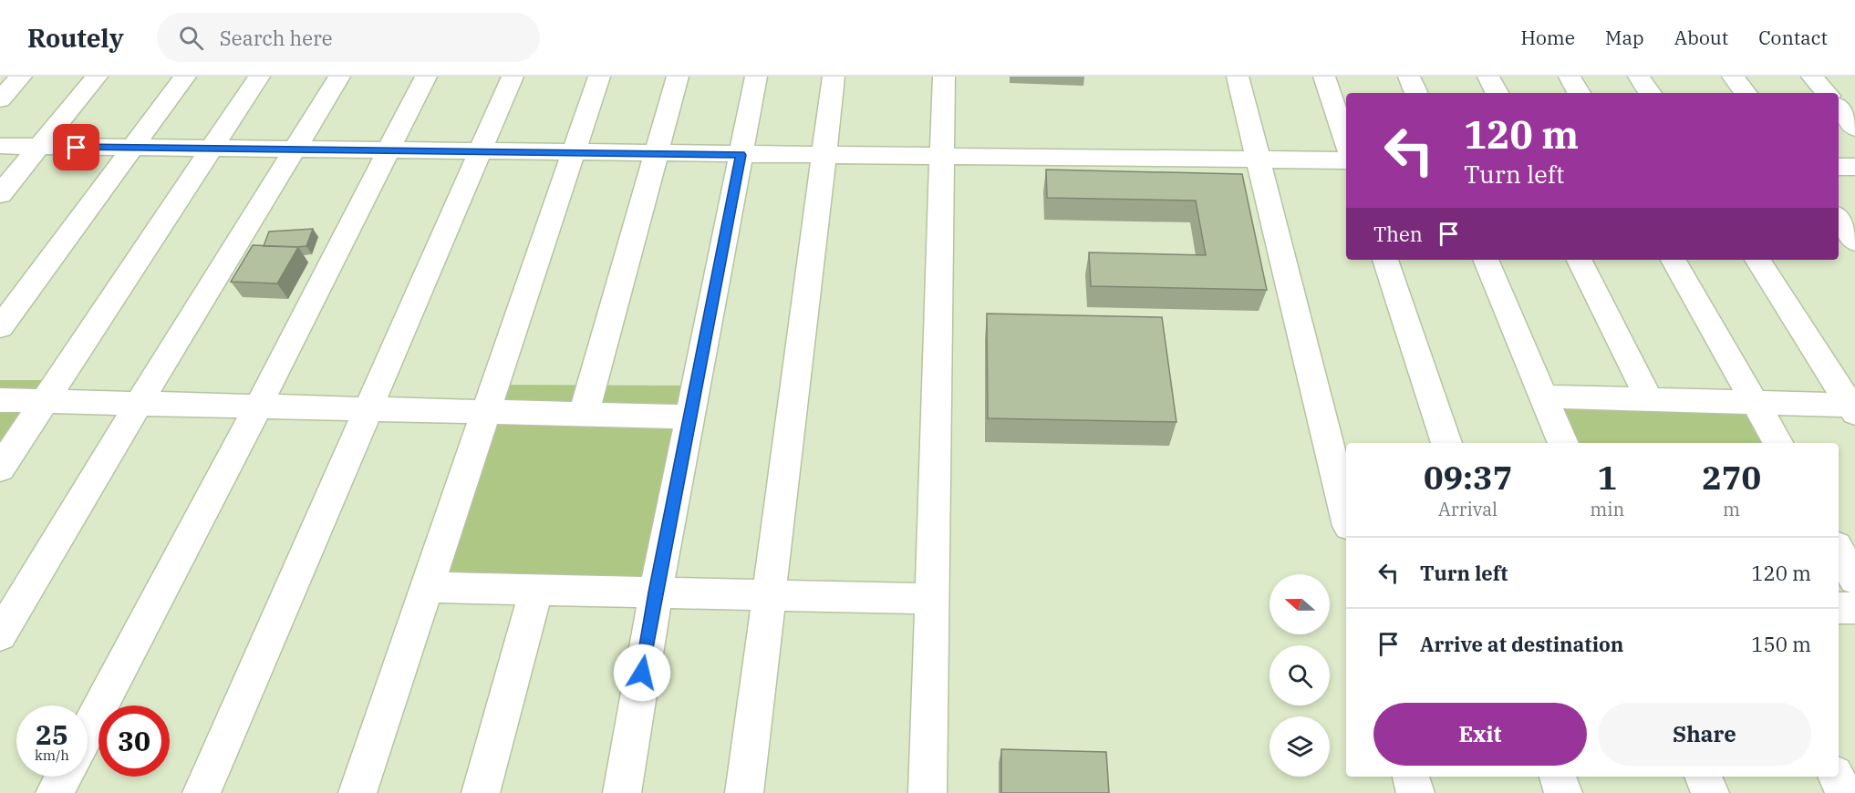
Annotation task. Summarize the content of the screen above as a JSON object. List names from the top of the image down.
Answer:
{
  "north": "left",
  "page": {
    "header": "Routely",
    "search": "Search here",
    "nav": [
      "Home",
      "Map",
      "About",
      "Contact"
    ],
    "turn": ["120 m", "Turn left"],
    "then": "Then",
    "eta": [
      "09:37",
      "Arrival",
      "1",
      "min",
      "270",
      "m"
    ],
    "list": [
      {
        "name": "Turn left",
        "value": "120 m"
      },
      {
        "name": "Arrive at destination",
        "value": "150 m"
      }
    ],
    "buttons": ["Exit", "Share"],
    "speed": "25 km/h",
    "limit": "30"
  }
}
